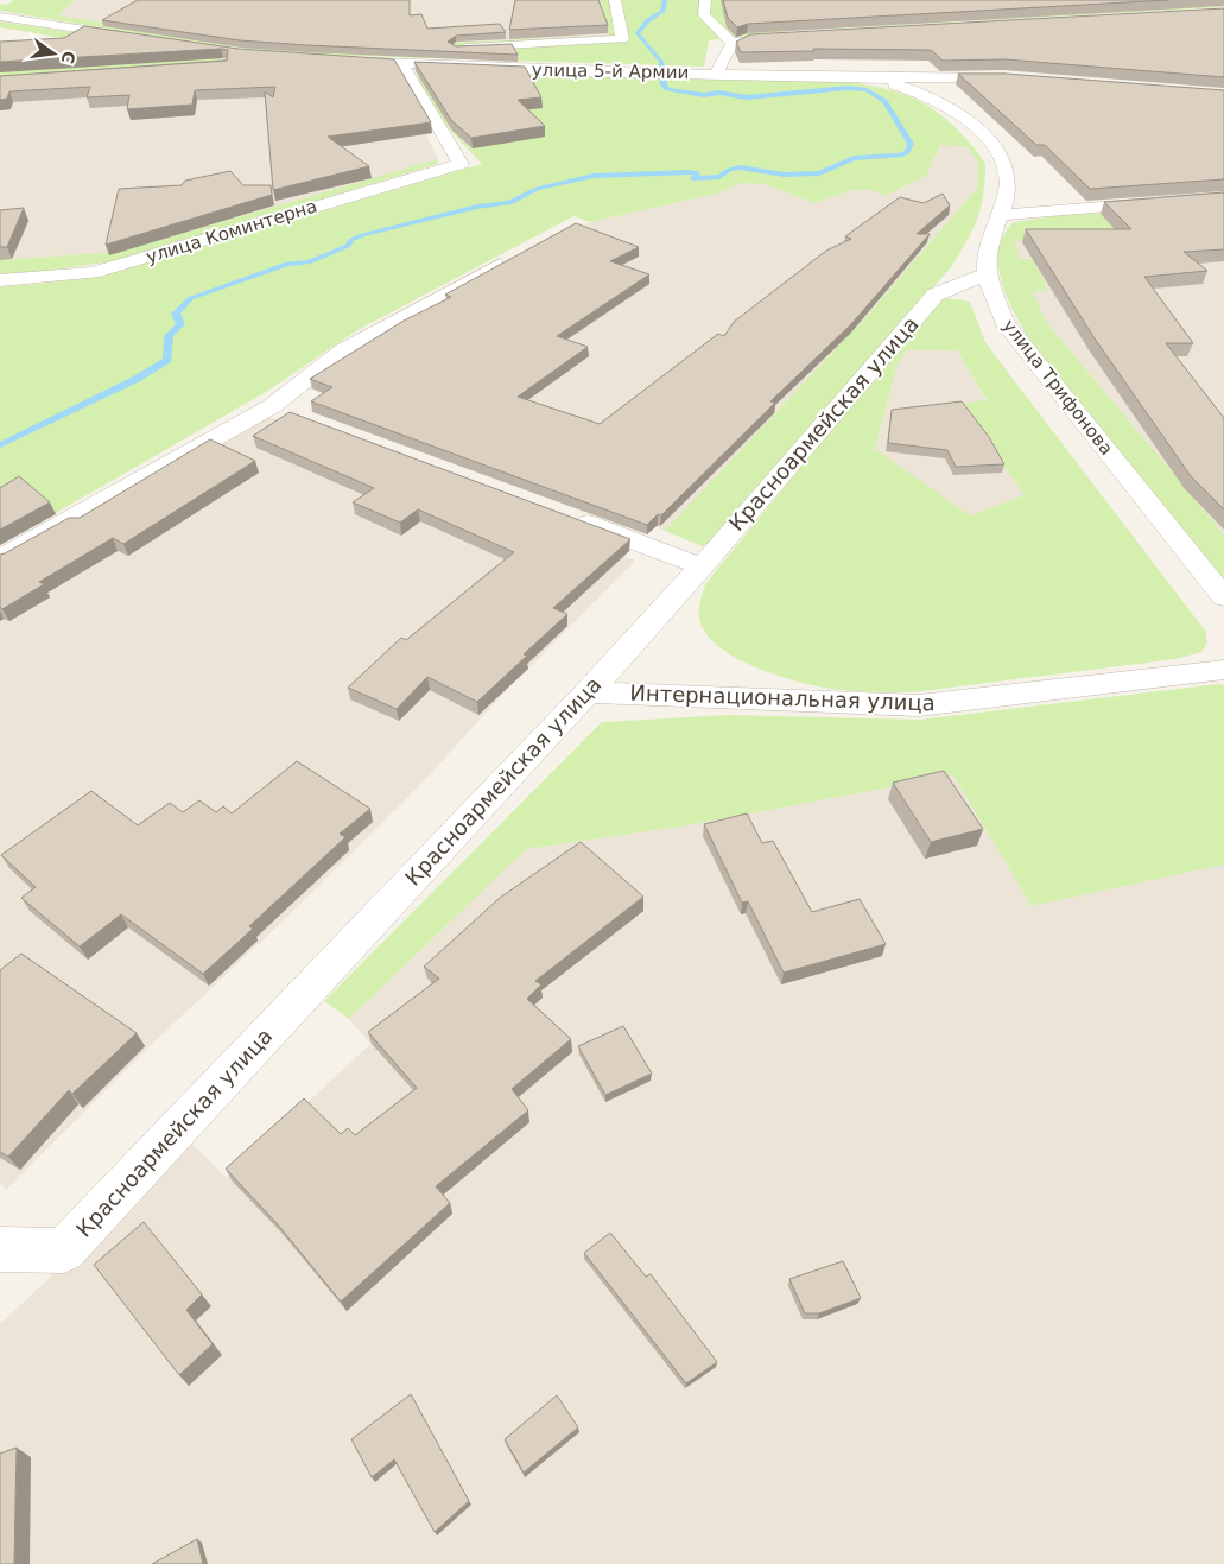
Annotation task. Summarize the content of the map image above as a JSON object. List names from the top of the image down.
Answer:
{
  "streets": {
    "street": [
      "улица 5-й Армии",
      "улица Коминтерна",
      "улица Трифонова",
      "Красноармейская улица",
      "Интернациональная улица"
    ]
  },
  "crossings": [
    ["улица 5-й Армии", "улица Коминтерна"],
    ["улица Трифонова", "Красноармейская улица"],
    ["Красноармейская улица", "Интернациональная улица"]
  ],
  "north": "right"
}
